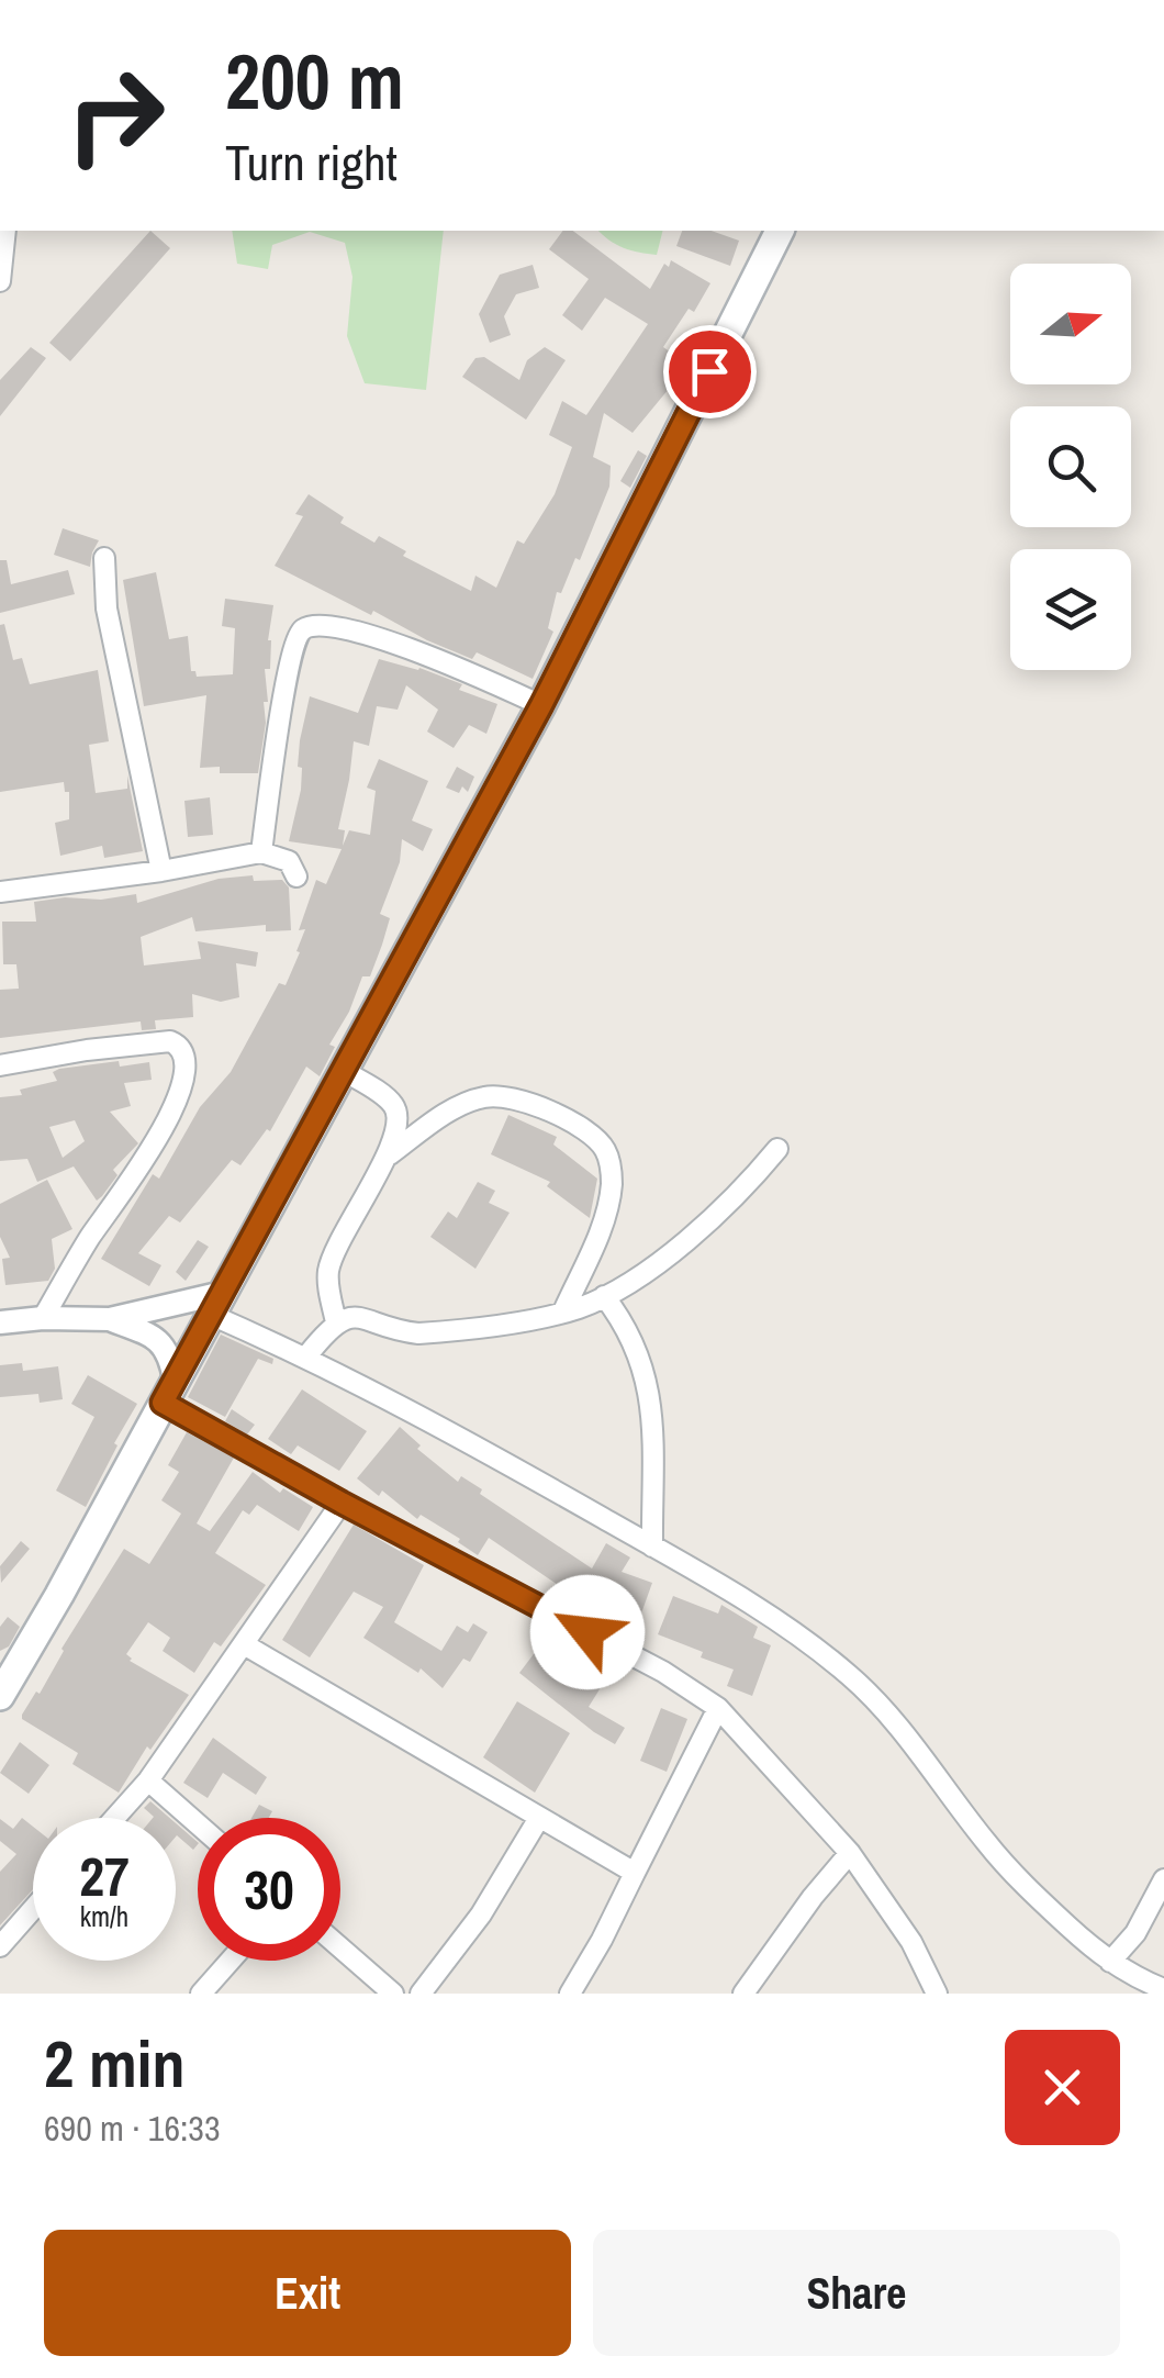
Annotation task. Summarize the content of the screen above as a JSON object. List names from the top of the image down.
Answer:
{
  "north": "right",
  "page": {
    "turn": ["200 m", "Turn right"],
    "speed": "27 km/h",
    "limit": "30",
    "heading": ["2 min", "690 m · 16:33"],
    "buttons": ["Exit", "Share"]
  }
}
